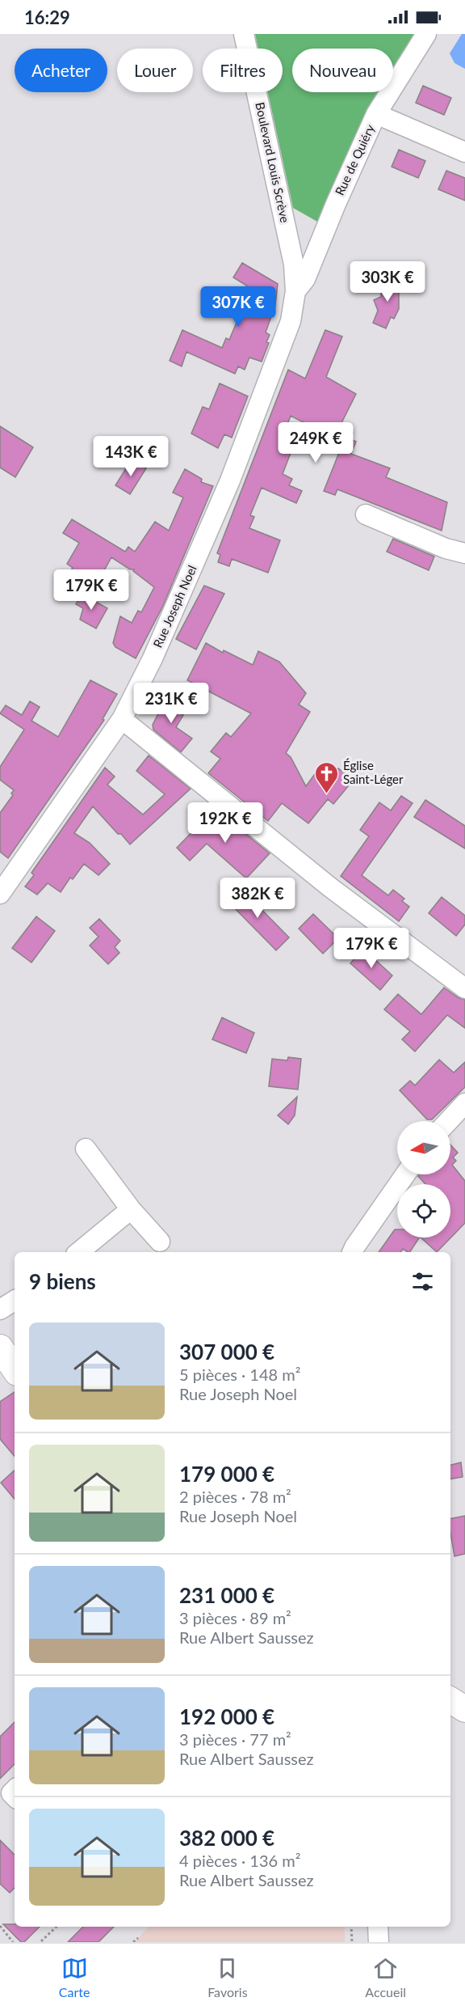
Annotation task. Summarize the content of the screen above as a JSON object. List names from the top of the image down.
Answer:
{
  "streets": {
    "street": ["Rue de Quiéry", "Boulevard Louis Scrève", "Rue Joseph Noel"]
  },
  "crossings": [
    ["Rue de Quiéry", "Boulevard Louis Scrève"],
    ["Rue de Quiéry", "Rue Joseph Noel"],
    ["Boulevard Louis Scrève", "Rue Joseph Noel"]
  ],
  "places": {
    "church": ["Église Saint-Léger"]
  },
  "north": "left",
  "page": {
    "status": "16:29",
    "chip": [
      "Acheter",
      "Louer",
      "Filtres",
      "Nouveau"
    ],
    "price": [
      "303K €",
      "307K €",
      "249K €",
      "143K €",
      "179K €",
      "231K €",
      "192K €",
      "382K €",
      "179K €"
    ],
    "heading": "9 biens",
    "list": [
      {
        "name": "307 000 €",
        "note": "5 pièces · 148 m² · Rue Joseph Noel"
      },
      {
        "name": "179 000 €",
        "note": "2 pièces · 78 m² · Rue Joseph Noel"
      },
      {
        "name": "231 000 €",
        "note": "3 pièces · 89 m² · Rue Albert Saussez"
      },
      {
        "name": "192 000 €",
        "note": "3 pièces · 77 m² · Rue Albert Saussez"
      },
      {
        "name": "382 000 €",
        "note": "4 pièces · 136 m² · Rue Albert Saussez"
      }
    ],
    "tabs": ["Carte", "Favoris", "Accueil"]
  }
}
